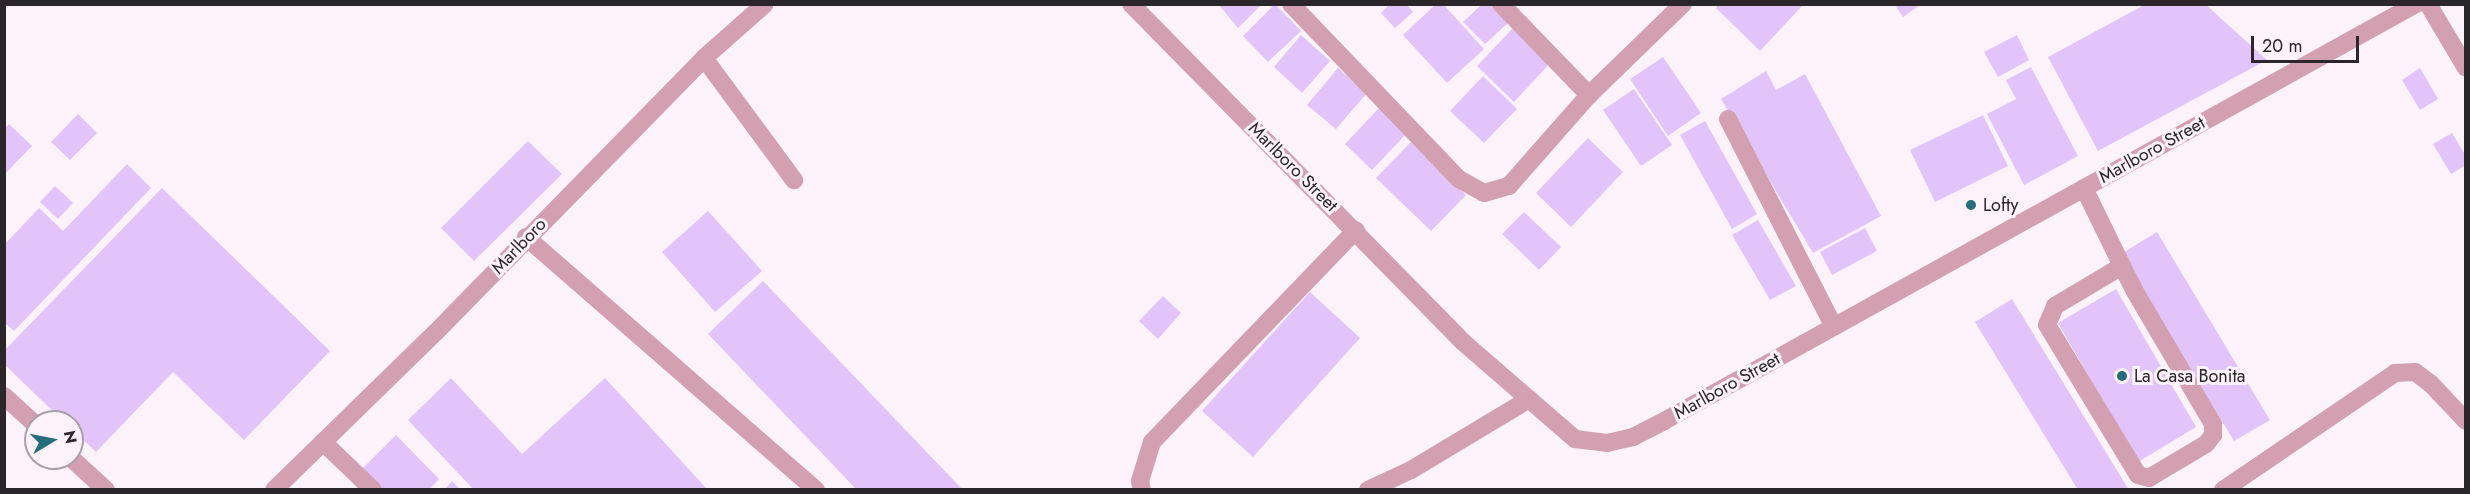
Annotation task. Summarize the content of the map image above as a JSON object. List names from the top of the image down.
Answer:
{
  "streets": {
    "street": ["Marlboro Street", "Marlboro"]
  },
  "places": ["Lofty", "La Casa Bonita"],
  "scale_bar": "20 m",
  "north": "right"
}
